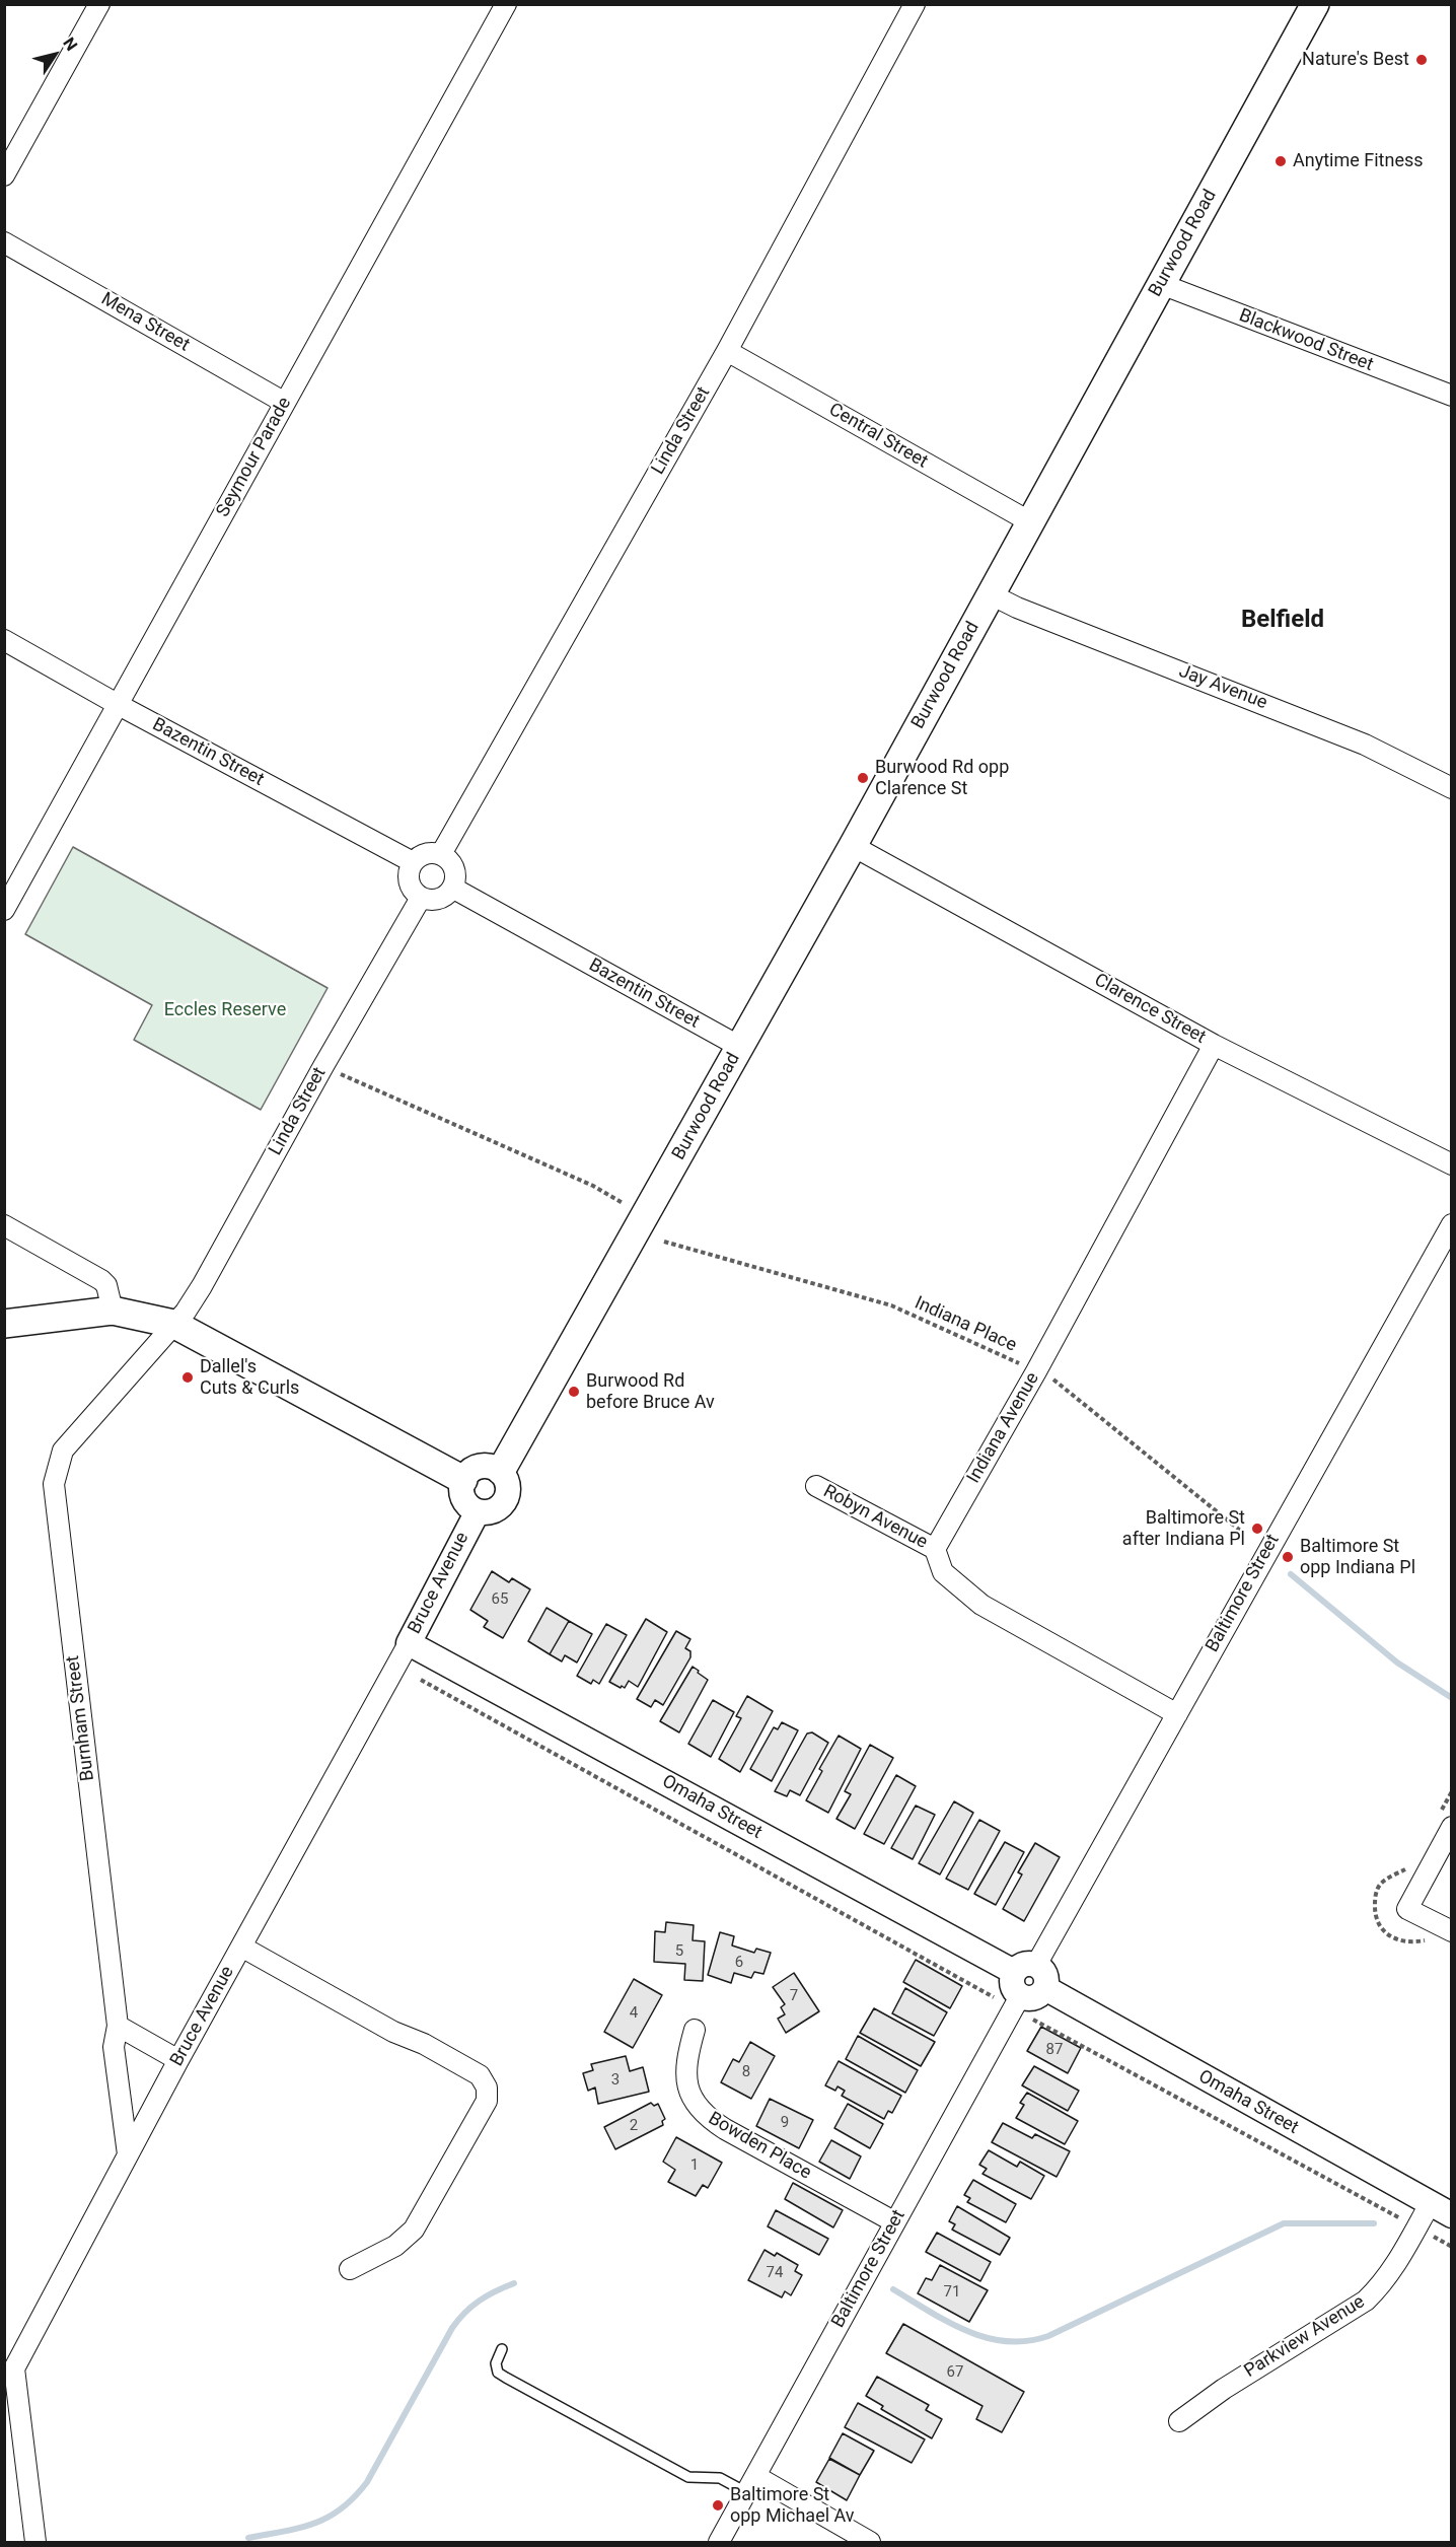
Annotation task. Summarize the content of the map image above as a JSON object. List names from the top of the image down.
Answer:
{
  "streets": {
    "main road": ["Burwood Road"],
    "street": [
      "Mena Street",
      "Blackwood Street",
      "Linda Street",
      "Central Street",
      "Seymour Parade",
      "Jay Avenue",
      "Bazentin Street",
      "Clarence Street",
      "Indiana Avenue",
      "Robyn Avenue",
      "Bruce Avenue",
      "Baltimore Street",
      "Burnham Street",
      "Omaha Street",
      "Bowden Place",
      "Parkview Avenue"
    ],
    "path": ["Indiana Place"]
  },
  "crossings": [
    ["Burwood Road", "Blackwood Street"],
    ["Burwood Road", "Central Street"],
    ["Burwood Road", "Jay Avenue"],
    ["Burwood Road", "Bazentin Street"],
    ["Burwood Road", "Clarence Street"],
    ["Burwood Road", "Bruce Avenue"],
    ["Mena Street", "Seymour Parade"],
    ["Linda Street", "Central Street"],
    ["Linda Street", "Bazentin Street"],
    ["Linda Street", "Burnham Street"],
    ["Seymour Parade", "Bazentin Street"],
    ["Clarence Street", "Indiana Avenue"],
    ["Indiana Place", "Indiana Avenue"],
    ["Indiana Avenue", "Robyn Avenue"],
    ["Bruce Avenue", "Burnham Street"],
    ["Bruce Avenue", "Omaha Street"],
    ["Baltimore Street", "Omaha Street"],
    ["Baltimore Street", "Bowden Place"],
    ["Omaha Street", "Parkview Avenue"]
  ],
  "districts": ["Belfield"],
  "parks": ["Eccles Reserve"],
  "places": [
    "Nature's Best",
    "Anytime Fitness",
    "Burwood Rd opp Clarence St",
    "Dallel's Cuts & Curls",
    "Burwood Rd before Bruce Av",
    "Baltimore St after Indiana Pl",
    "Baltimore St opp Indiana Pl",
    "Baltimore St opp Michael Av"
  ],
  "house_numbers": [
    "65",
    "5",
    "6",
    "7",
    "4",
    "87",
    "8",
    "3",
    "9",
    "2",
    "1",
    "74",
    "71",
    "67"
  ],
  "north": "top right"
}
